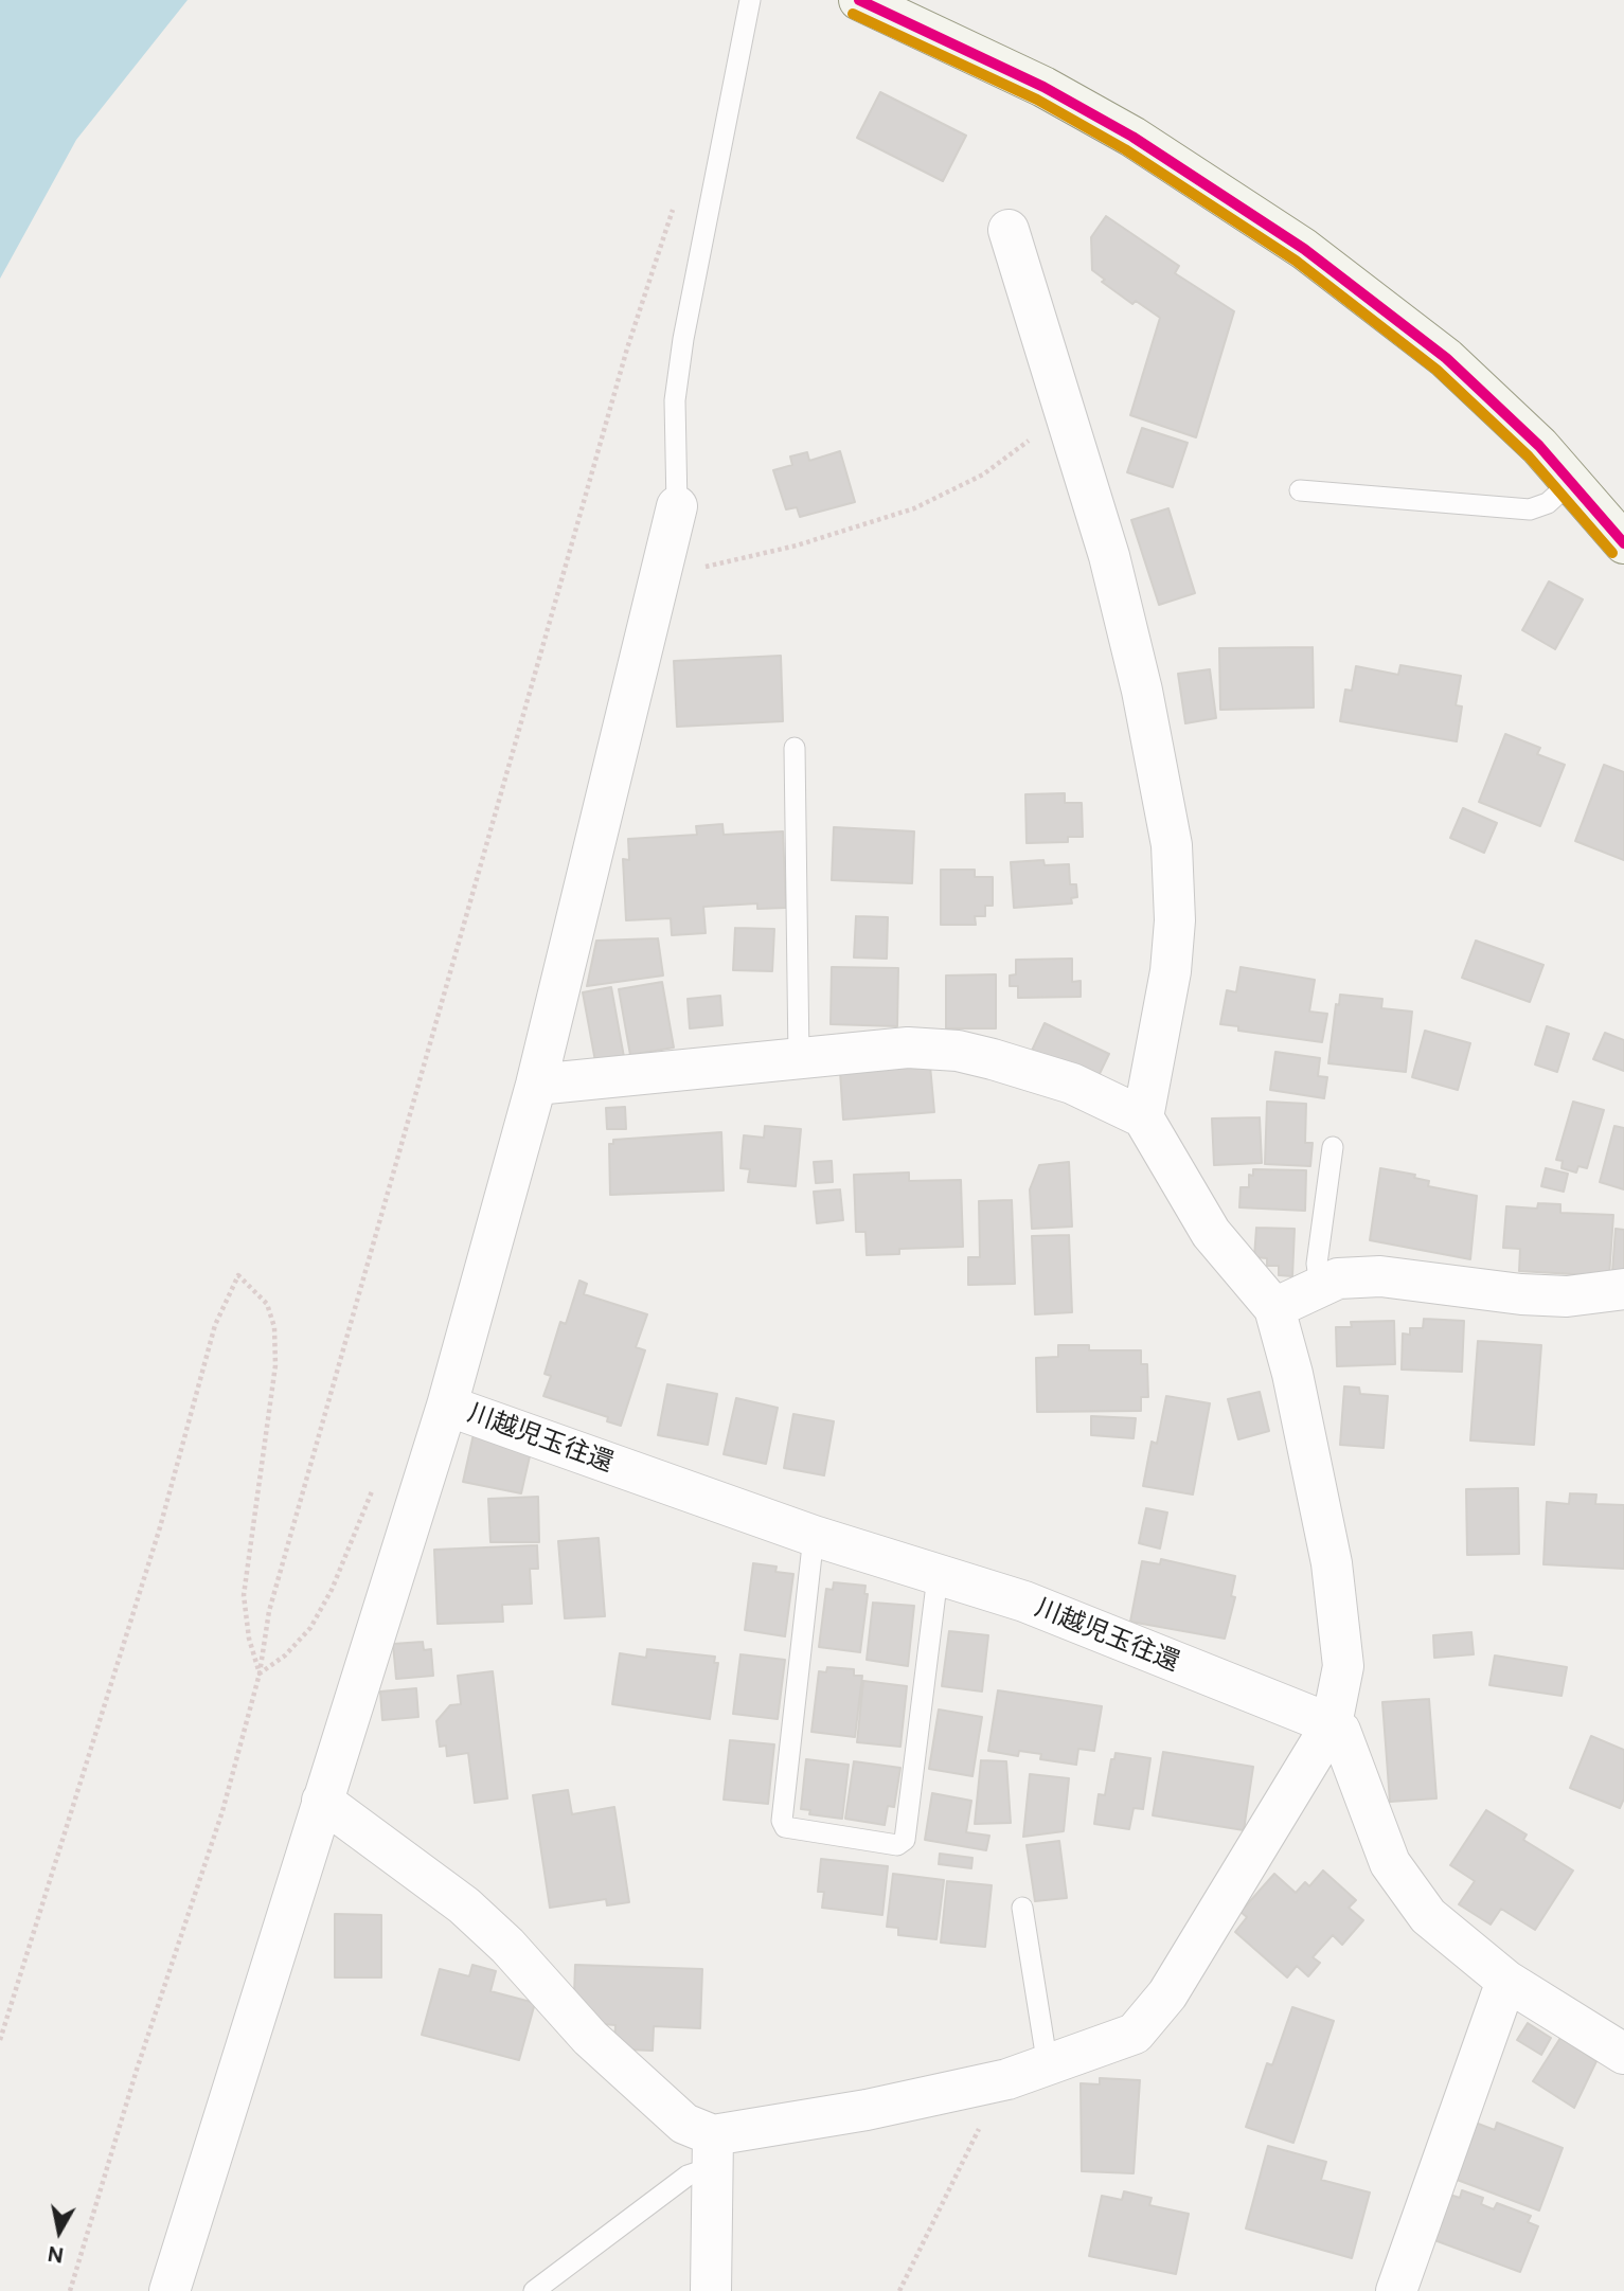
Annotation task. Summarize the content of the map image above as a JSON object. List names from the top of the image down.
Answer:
{
  "streets": {
    "street": ["川越児玉往還"]
  },
  "north": "bottom"
}
